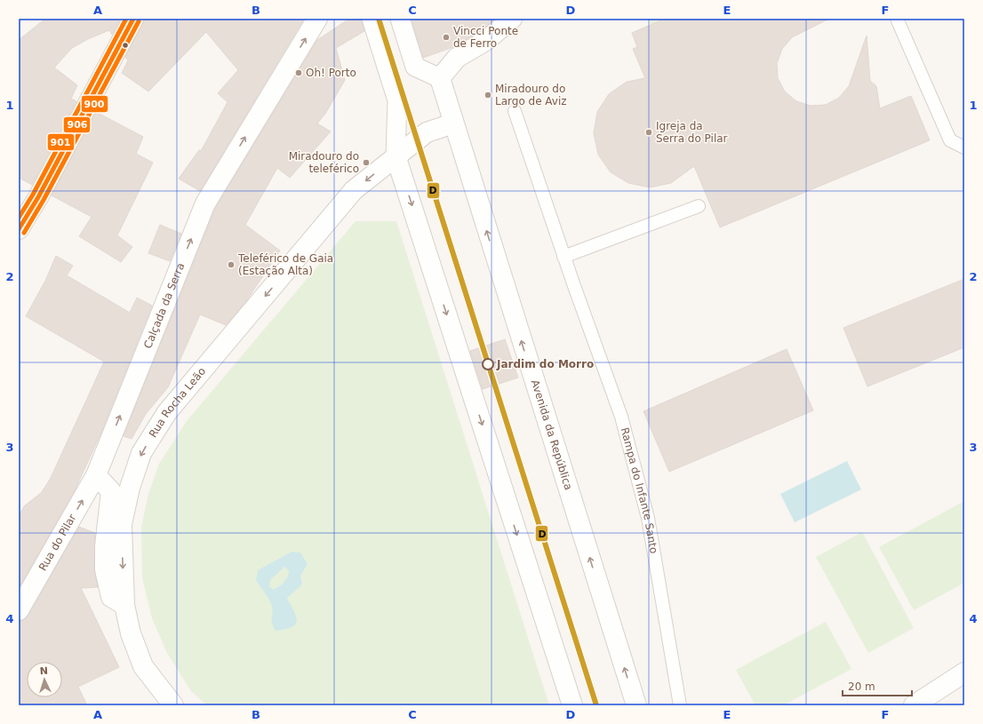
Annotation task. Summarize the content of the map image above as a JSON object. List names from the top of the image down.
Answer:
{
  "streets": {
    "street": [
      "Calçada da Serra",
      "Rua Rocha Leão",
      "Avenida da República",
      "Rua do Pilar"
    ],
    "lane": ["Rampa do Infante Santo"]
  },
  "crossings": [
    ["Calçada da Serra", "Rua do Pilar"]
  ],
  "one_way": ["Rua Rocha Leão", "Rua do Pilar"],
  "places": [
    "Vincci Ponte de Ferro",
    "Oh! Porto",
    "Miradouro do Largo de Aviz",
    "Igreja da Serra do Pilar",
    "Miradouro do teleférico",
    "Teleférico de Gaia (Estação Alta)",
    "Jardim do Morro"
  ],
  "lines": [
    "transit line D",
    "transit line 906",
    "transit line 901",
    "transit line 900"
  ],
  "scale_bar": "20 m",
  "north": "top",
  "grid": {
    "columns": [
      "A",
      "B",
      "C",
      "D",
      "E",
      "F"
    ],
    "rows": [
      "1",
      "2",
      "3",
      "4"
    ]
  }
}
